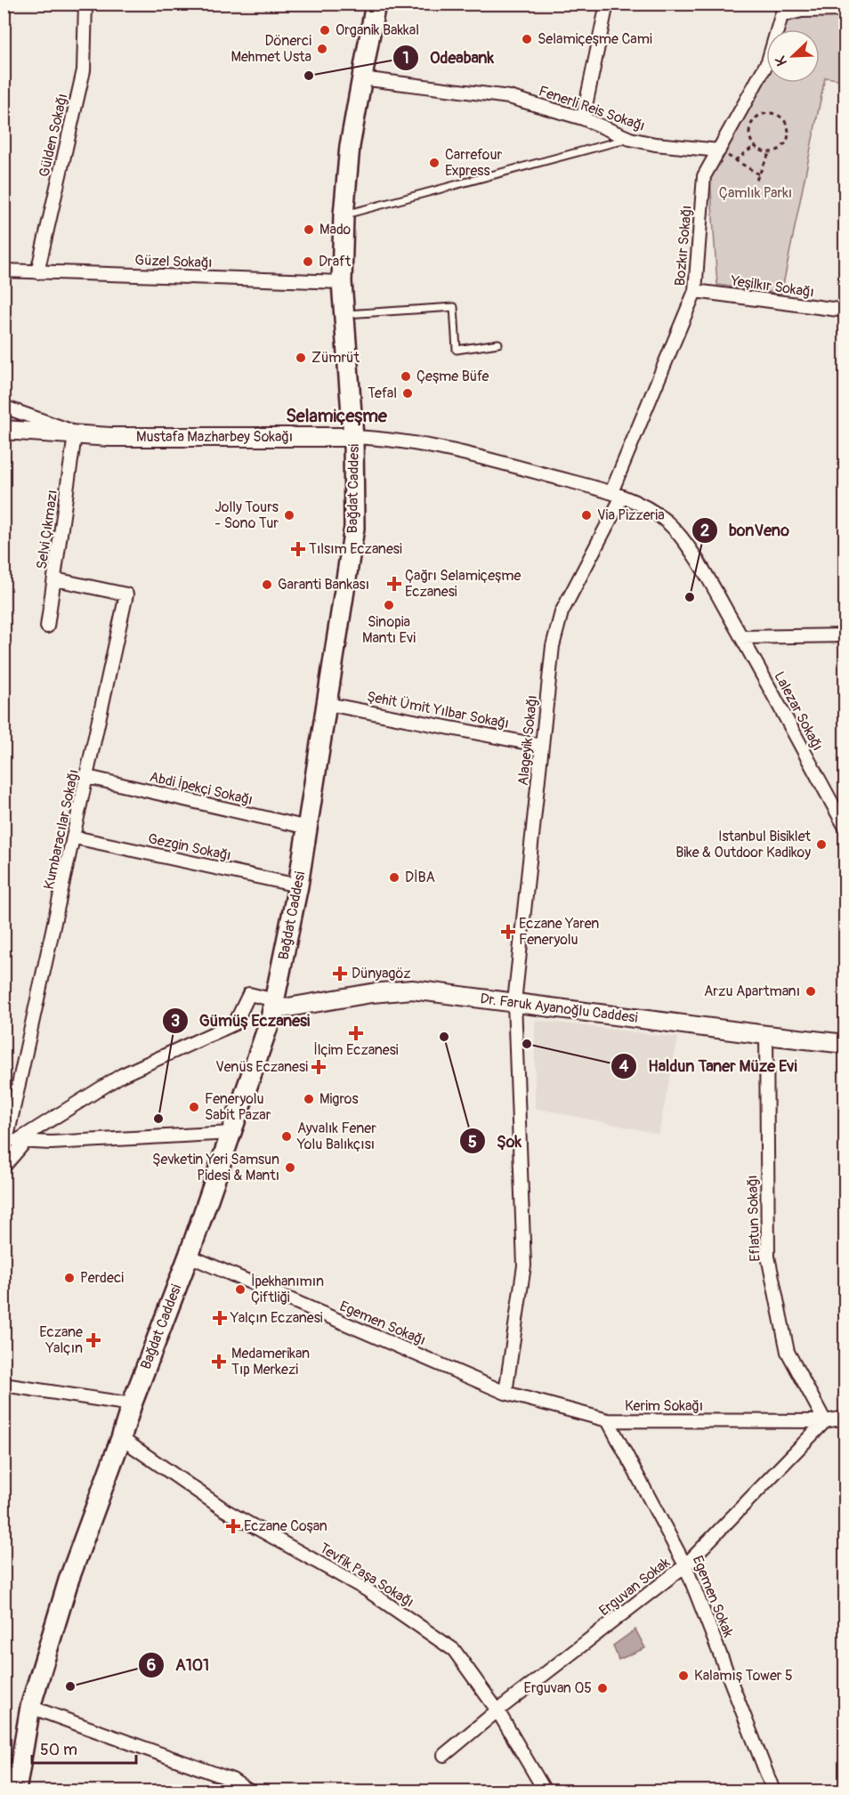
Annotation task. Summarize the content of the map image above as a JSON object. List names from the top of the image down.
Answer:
{
  "streets": {
    "main road": ["Bağdat Caddesi"],
    "street": [
      "Fenerli Reis Sokağı",
      "Gülden Sokağı",
      "Bozkır Sokağı",
      "Güzel Sokağı",
      "Yeşilkır Sokağı",
      "Mustafa Mazharbey Sokağı",
      "Selvi Çıkmazı",
      "Şehit Ümit Yılbar Sokağı",
      "Lalezar Sokağı",
      "Alageyik Sokağı",
      "Abdi İpekçi Sokağı",
      "Kumbaracılar Sokağı",
      "Gezgin Sokağı",
      "Dr. Faruk Ayanoğlu Caddesi",
      "Eflatun Sokağı",
      "Egemen Sokağı",
      "Kerim Sokağı",
      "Tevfik Paşa Sokağı",
      "Erguvan Sokak",
      "Egemen Sokak"
    ]
  },
  "crossings": [
    ["Fenerli Reis Sokağı", "Bozkır Sokağı"],
    ["Fenerli Reis Sokağı", "Bağdat Caddesi"],
    ["Gülden Sokağı", "Güzel Sokağı"],
    ["Bozkır Sokağı", "Yeşilkır Sokağı"],
    ["Bozkır Sokağı", "Lalezar Sokağı"],
    ["Bozkır Sokağı", "Alageyik Sokağı"],
    ["Güzel Sokağı", "Bağdat Caddesi"],
    ["Mustafa Mazharbey Sokağı", "Bağdat Caddesi"],
    ["Mustafa Mazharbey Sokağı", "Selvi Çıkmazı"],
    ["Mustafa Mazharbey Sokağı", "Lalezar Sokağı"],
    ["Bağdat Caddesi", "Şehit Ümit Yılbar Sokağı"],
    ["Bağdat Caddesi", "Lalezar Sokağı"],
    ["Bağdat Caddesi", "Abdi İpekçi Sokağı"],
    ["Bağdat Caddesi", "Gezgin Sokağı"],
    ["Bağdat Caddesi", "Dr. Faruk Ayanoğlu Caddesi"],
    ["Bağdat Caddesi", "Egemen Sokağı"],
    ["Bağdat Caddesi", "Tevfik Paşa Sokağı"],
    ["Selvi Çıkmazı", "Kumbaracılar Sokağı"],
    ["Şehit Ümit Yılbar Sokağı", "Alageyik Sokağı"],
    ["Lalezar Sokağı", "Alageyik Sokağı"],
    ["Alageyik Sokağı", "Dr. Faruk Ayanoğlu Caddesi"],
    ["Alageyik Sokağı", "Egemen Sokağı"],
    ["Alageyik Sokağı", "Kerim Sokağı"],
    ["Abdi İpekçi Sokağı", "Kumbaracılar Sokağı"],
    ["Kumbaracılar Sokağı", "Gezgin Sokağı"],
    ["Dr. Faruk Ayanoğlu Caddesi", "Eflatun Sokağı"],
    ["Eflatun Sokağı", "Kerim Sokağı"],
    ["Eflatun Sokağı", "Erguvan Sokak"],
    ["Egemen Sokağı", "Kerim Sokağı"],
    ["Kerim Sokağı", "Erguvan Sokak"],
    ["Kerim Sokağı", "Egemen Sokak"],
    ["Tevfik Paşa Sokağı", "Erguvan Sokak"],
    ["Erguvan Sokak", "Egemen Sokak"]
  ],
  "districts": ["Selamiçeşme"],
  "parks": ["Çamlık Parkı"],
  "places": {
    "other": [
      "Organik Bakkal",
      "Selamiçeşme Cami",
      "Dönerci Mehmet Usta",
      "Odeabank",
      "Carrefour Express",
      "Mado",
      "Draft",
      "Zümrüt",
      "Çeşme Büfe",
      "Tefal",
      "Jolly Tours - Sono Tur",
      "Via Pizzeria",
      "Garanti Bankası",
      "bonVeno",
      "Sinopia Mantı Evi",
      "Istanbul Bisiklet Bike & Outdoor Kadikoy",
      "DİBA",
      "Arzu Apartmanı",
      "Şok",
      "Haldun Taner Müze Evi",
      "Migros",
      "Feneryolu Sabit Pazar",
      "Gümüş Eczanesi",
      "Ayvalık Fener Yolu Balıkçısı",
      "Şevketin Yeri Samsun Pidesi & Mantı",
      "Perdeci",
      "İpekhanımın Çiftliği",
      "Kalamış Tower 5",
      "A101",
      "Erguvan 05"
    ],
    "health": [
      "Tılsım Eczanesi",
      "Çağrı Selamiçeşme Eczanesi",
      "Eczane Yaren Feneryolu",
      "Dünyagöz",
      "İlçim Eczanesi",
      "Venüs Eczanesi",
      "Yalçın Eczanesi",
      "Eczane Yalçın",
      "Medamerikan Tıp Merkezi",
      "Eczane Coşan"
    ]
  },
  "scale_bar": "50 m",
  "north": "bottom left"
}
